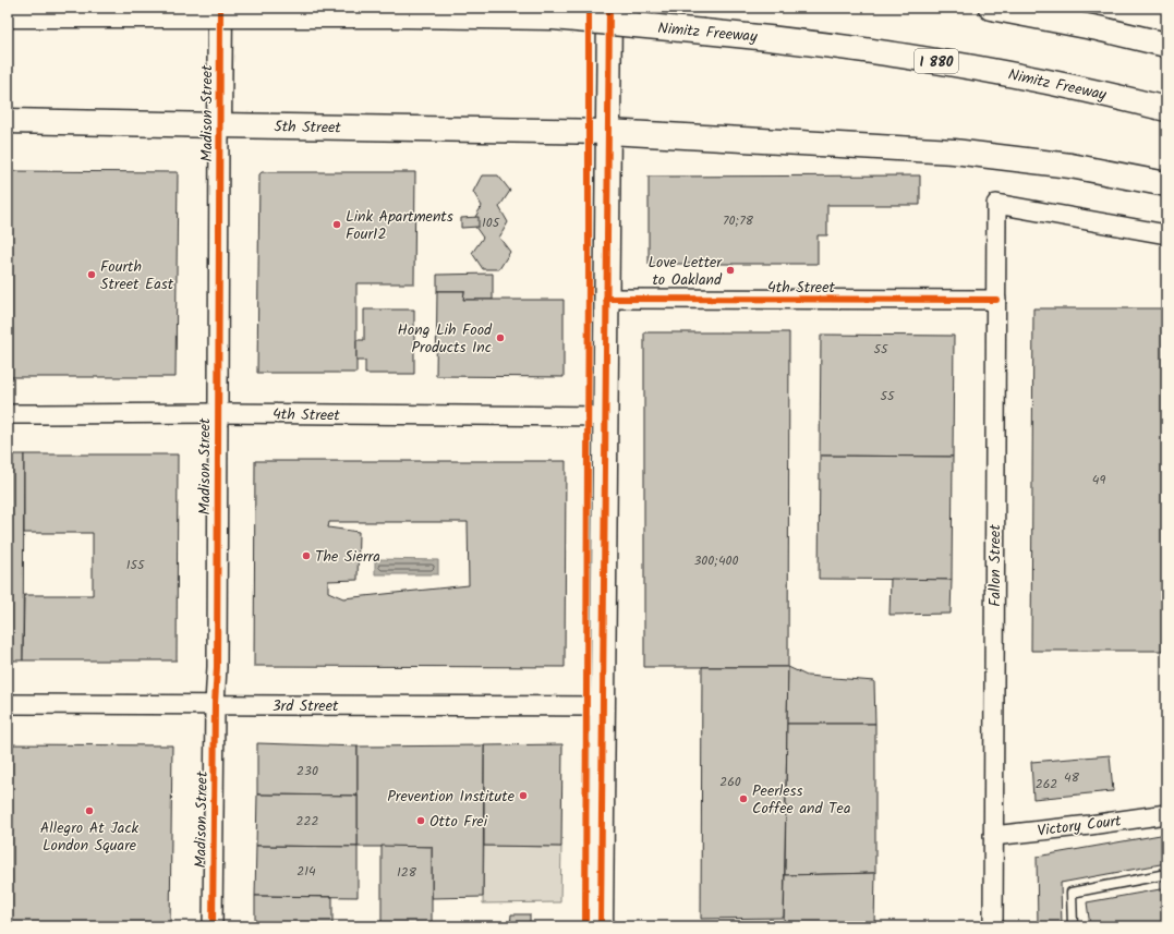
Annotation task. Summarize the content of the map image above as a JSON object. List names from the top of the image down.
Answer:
{
  "streets": {
    "main road": [
      "Nimitz Freeway",
      "I 880",
      "Madison Street",
      "5th Street"
    ],
    "street": [
      "4th Street",
      "Fallon Street",
      "3rd Street",
      "Victory Court"
    ]
  },
  "crossings": [
    ["Madison Street", "5th Street"],
    ["Madison Street", "4th Street"],
    ["Madison Street", "3rd Street"],
    ["4th Street", "Fallon Street"],
    ["Fallon Street", "Victory Court"]
  ],
  "places": [
    "Link Apartments Four12",
    "Love Letter to Oakland",
    "Fourth Street East",
    "Hong Lih Food Products Inc",
    "The Sierra",
    "Prevention Institute",
    "Peerless Coffee and Tea",
    "Allegro At Jack London Square",
    "Otto Frei"
  ],
  "house_numbers": [
    "70;78",
    "105",
    "55",
    "55",
    "49",
    "300;400",
    "155",
    "230",
    "48",
    "260",
    "262",
    "222",
    "214",
    "128"
  ]
}
